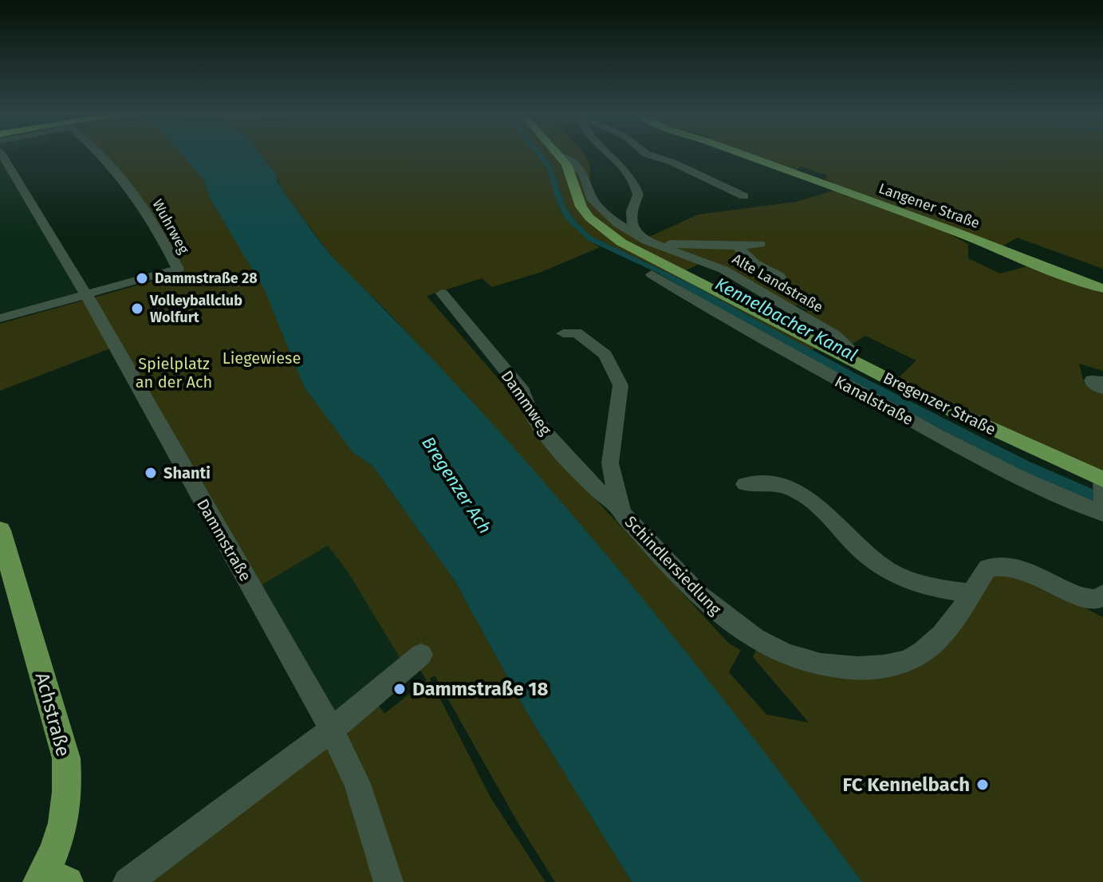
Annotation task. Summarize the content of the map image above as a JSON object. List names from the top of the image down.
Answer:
{
  "streets": {
    "main road": ["Langener Straße", "Bregenzer Straße", "Achstraße"],
    "street": [
      "Wuhrweg",
      "Alte Landstraße",
      "Kanalstraße",
      "Dammweg",
      "Dammstraße",
      "Schindlersiedlung"
    ]
  },
  "crossings": [
    ["Wuhrweg", "Dammstraße"],
    ["Alte Landstraße", "Bregenzer Straße"],
    ["Dammweg", "Schindlersiedlung"]
  ],
  "water": ["Kennelbacher Kanal", "Bregenzer Ach"],
  "parks": ["Liegewiese", "Spielplatz an der Ach"],
  "places": [
    "Dammstraße 28",
    "Volleyballclub Wolfurt",
    "Shanti",
    "Dammstraße 18",
    "FC Kennelbach"
  ]
}
